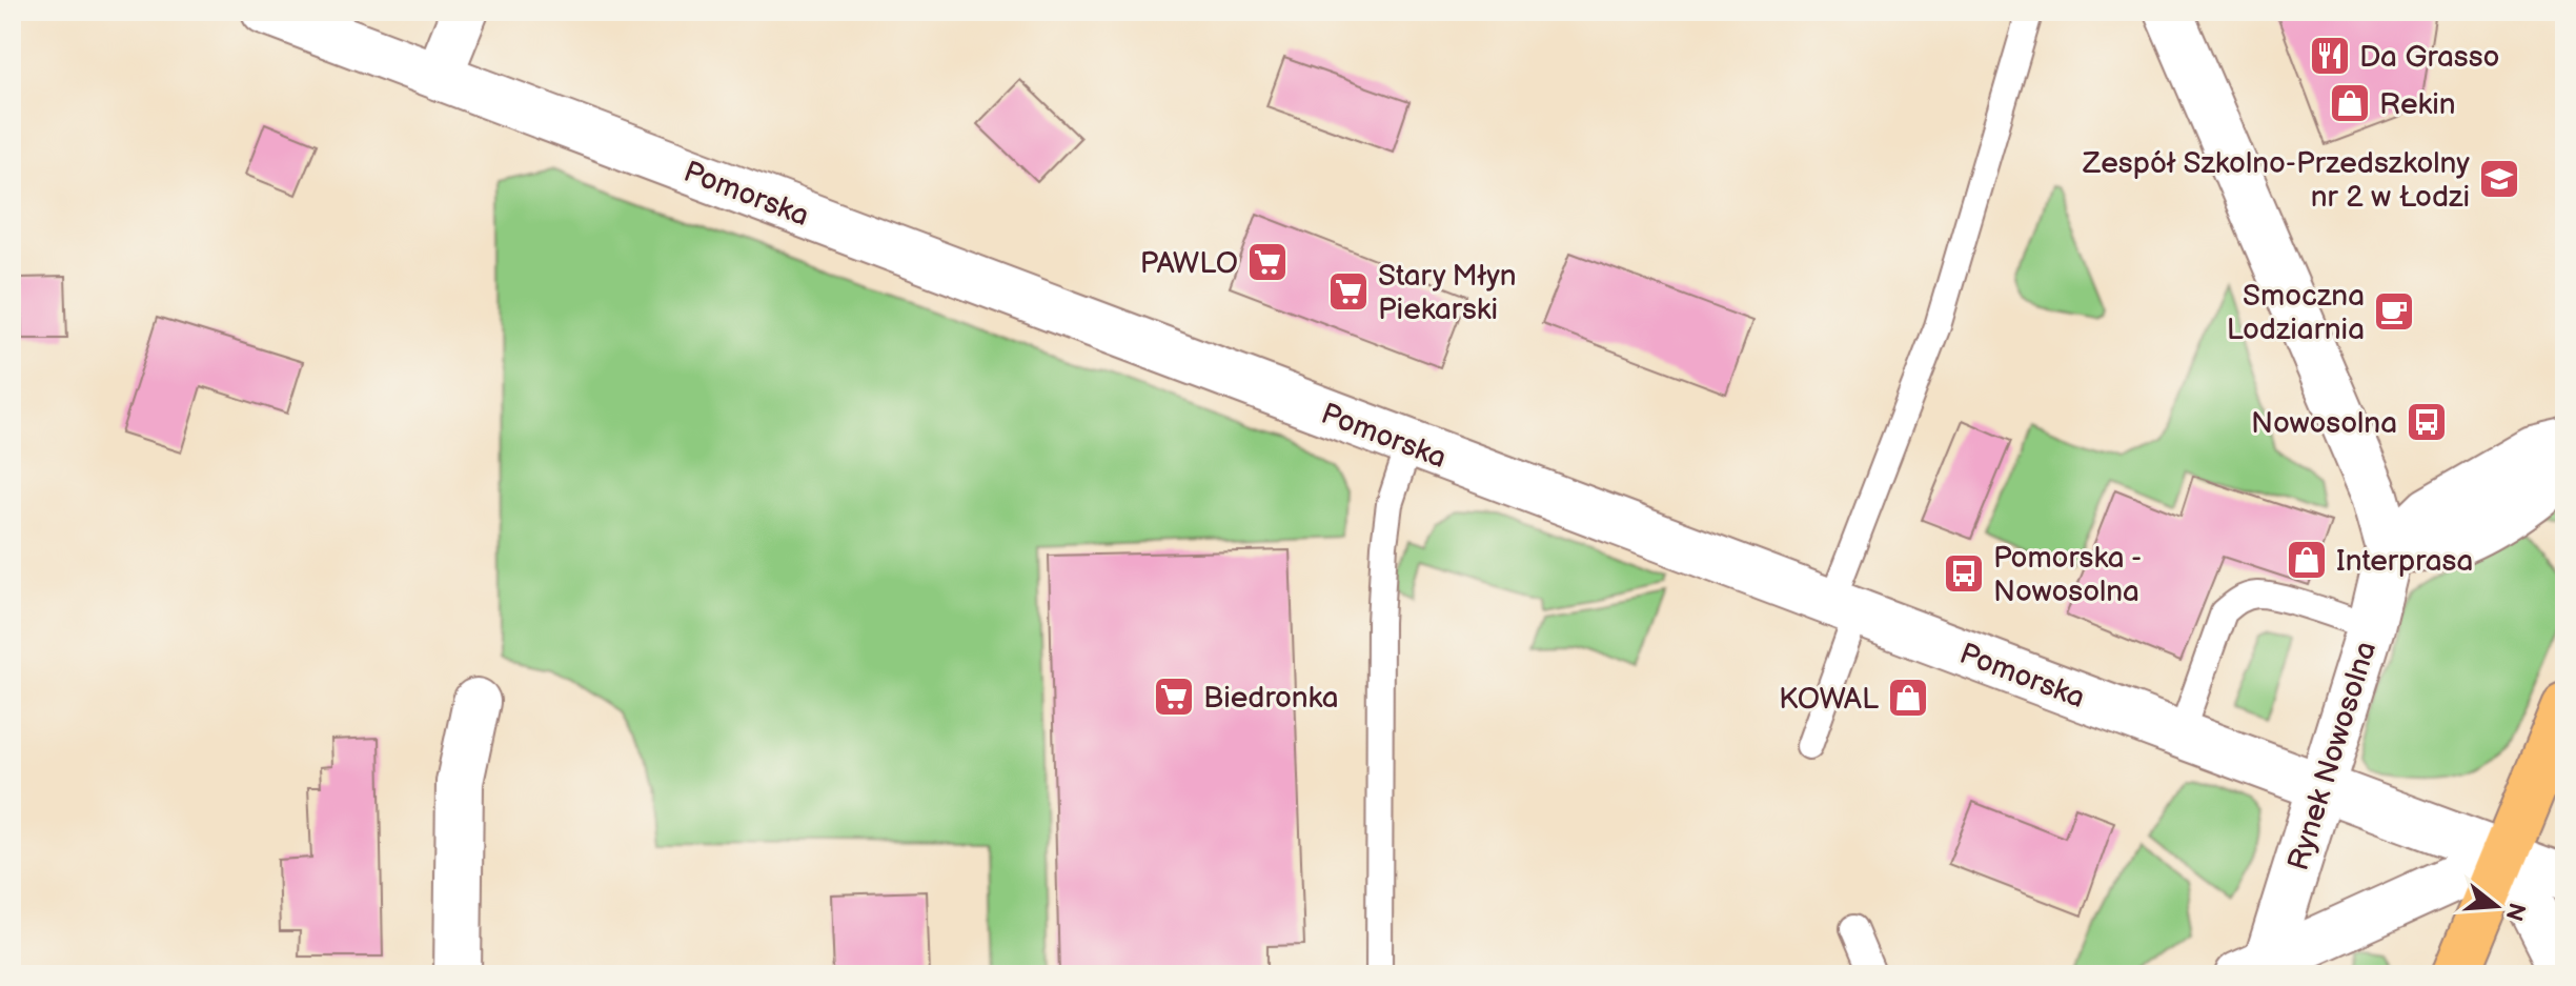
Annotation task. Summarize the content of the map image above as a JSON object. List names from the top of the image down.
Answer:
{
  "streets": {
    "street": ["Pomorska", "Rynek Nowosolna"]
  },
  "crossings": [
    ["Pomorska", "Rynek Nowosolna"]
  ],
  "places": {
    "restaurant": ["Da Grasso"],
    "shop": ["Rekin", "Interprasa", "KOWAL"],
    "school or university": ["Zespół Szkolno-Przedszkolny nr 2 w Łodzi"],
    "supermarket": ["PAWLO", "Stary Młyn Piekarski", "Biedronka"],
    "cafe": ["Smoczna Lodziarnia"],
    "bus stop": ["Nowosolna", "Pomorska - Nowosolna"]
  },
  "north": "right"
}
